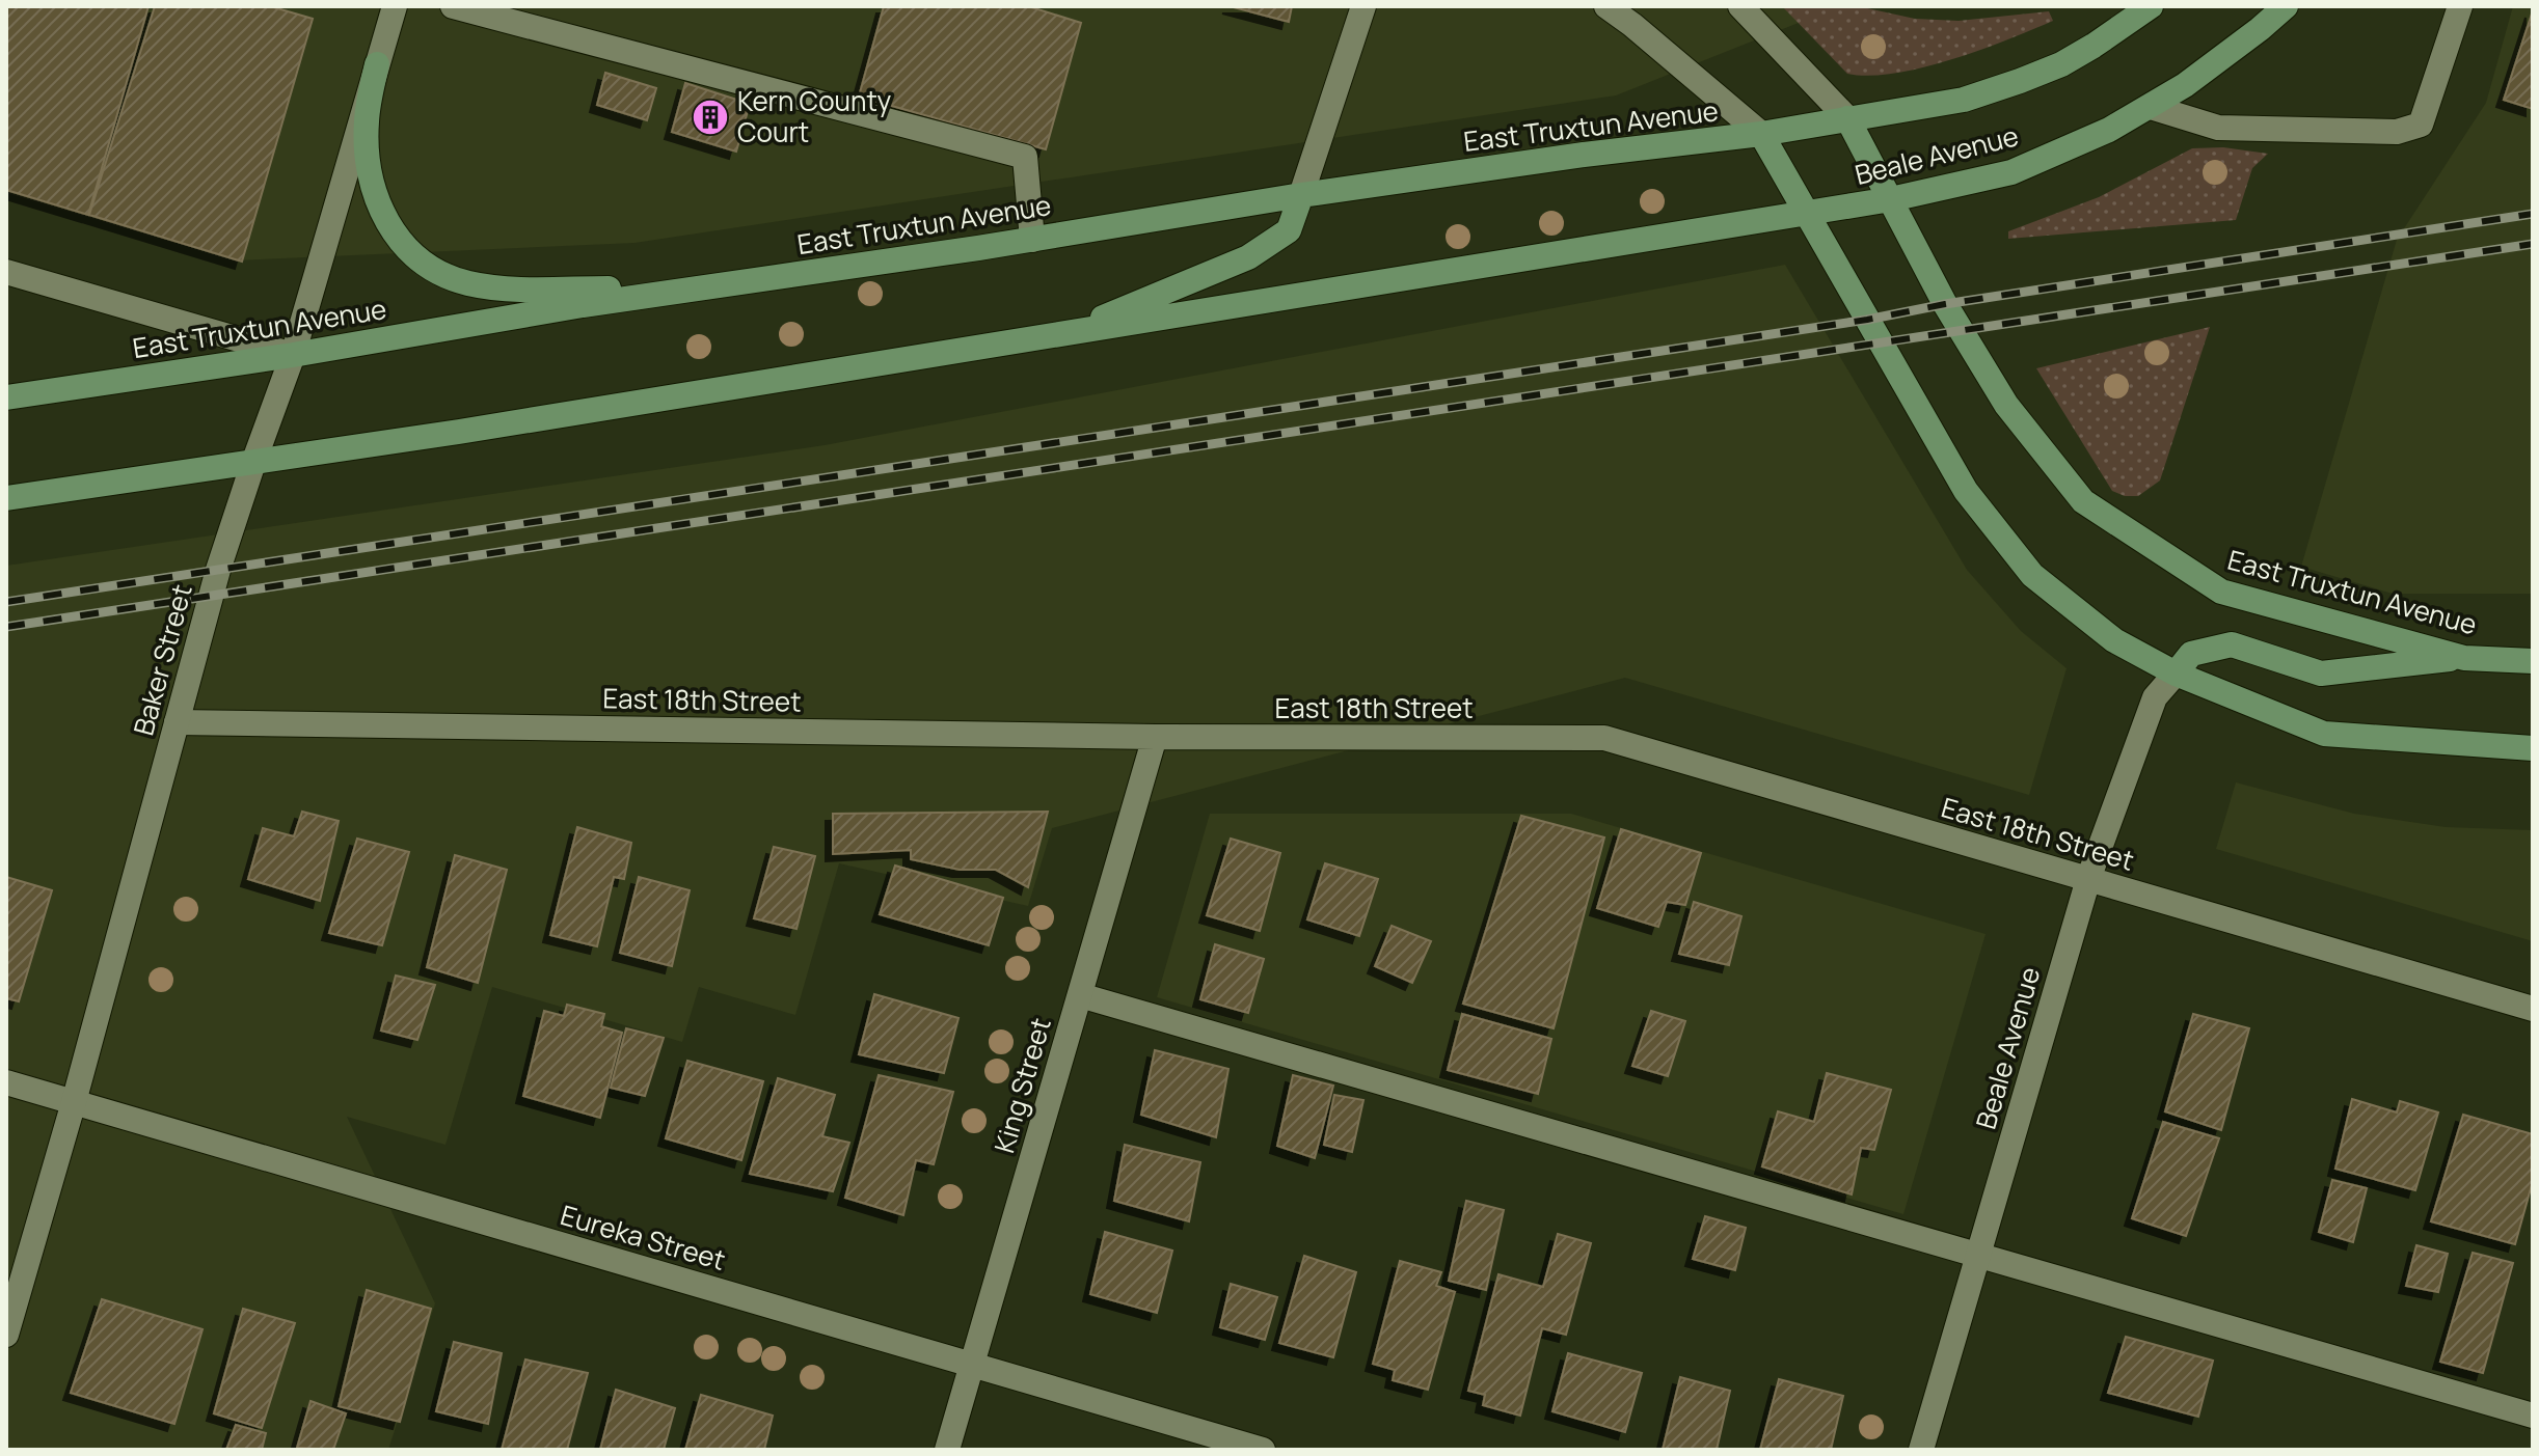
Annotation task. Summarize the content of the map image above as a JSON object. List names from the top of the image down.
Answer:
{
  "streets": {
    "main road": ["East Truxtun Avenue", "Beale Avenue"],
    "street": [
      "Baker Street",
      "East 18th Street",
      "King Street",
      "Eureka Street"
    ]
  },
  "crossings": [
    ["East Truxtun Avenue", "Beale Avenue"],
    ["East Truxtun Avenue", "Baker Street"],
    ["Beale Avenue", "East 18th Street"],
    ["Baker Street", "East 18th Street"],
    ["Baker Street", "Eureka Street"],
    ["East 18th Street", "King Street"],
    ["King Street", "Eureka Street"]
  ],
  "places": {
    "building": ["Kern County Court"]
  }
}
